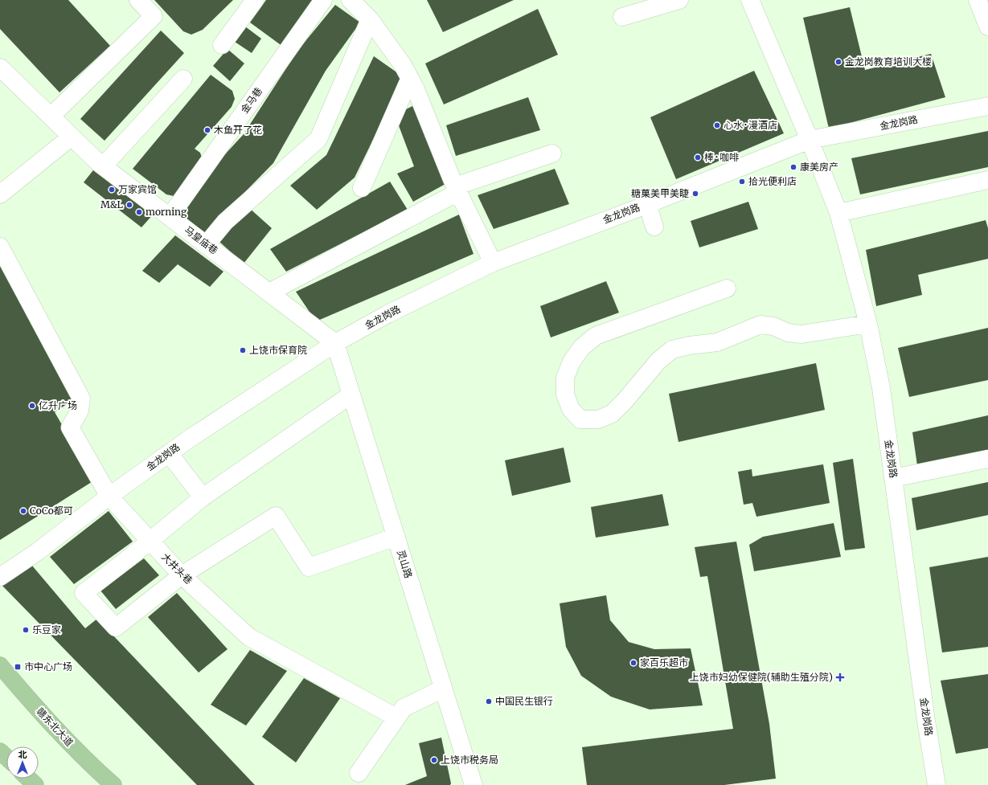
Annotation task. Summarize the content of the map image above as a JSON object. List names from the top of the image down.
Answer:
{
  "streets": {
    "main road": ["赣东北大道"],
    "street": [
      "金马巷",
      "金龙岗路",
      "马皇庙巷",
      "灵山路",
      "大井头巷"
    ]
  },
  "crossings": [
    ["金马巷", "马皇庙巷"],
    ["金龙岗路", "马皇庙巷"],
    ["金龙岗路", "灵山路"],
    ["金龙岗路", "大井头巷"],
    ["马皇庙巷", "灵山路"]
  ],
  "places": {
    "other": [
      "金龙岗教育培训大楼",
      "心水 · 漫酒店",
      "木鱼开了花",
      "棒 · 咖啡",
      "康美房产",
      "拾光便利店",
      "万家宾馆",
      "糖菓美甲美睫",
      "M&L",
      "morning",
      "上饶市保育院",
      "亿升广场",
      "CoCo都可",
      "乐豆家",
      "家百乐超市",
      "中国民生银行",
      "上饶市税务局"
    ],
    "transit": ["市中心广场"],
    "health": ["上饶市妇幼保健院(辅助生殖分院)"]
  },
  "north": "top"
}
